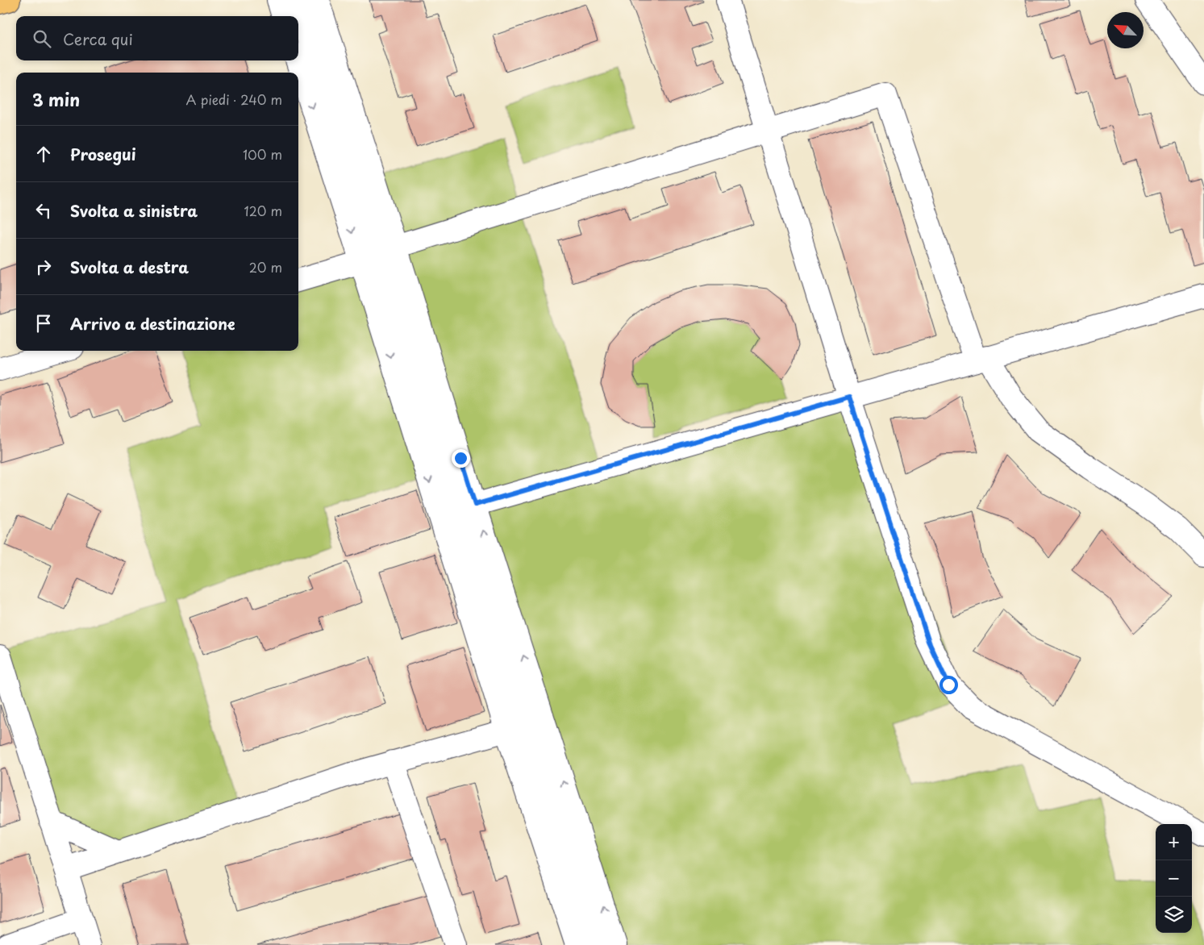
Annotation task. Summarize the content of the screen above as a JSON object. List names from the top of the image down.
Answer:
{
  "north": "top left",
  "page": {
    "search": "Cerca qui",
    "heading": ["3 min", "A piedi · 240 m"],
    "list": [
      ["Prosegui", "100 m"],
      ["Svolta a sinistra", "120 m"],
      ["Svolta a destra", "20 m"],
      "Arrivo a destinazione"
    ],
    "map_buttons": ["+", "−"]
  }
}
